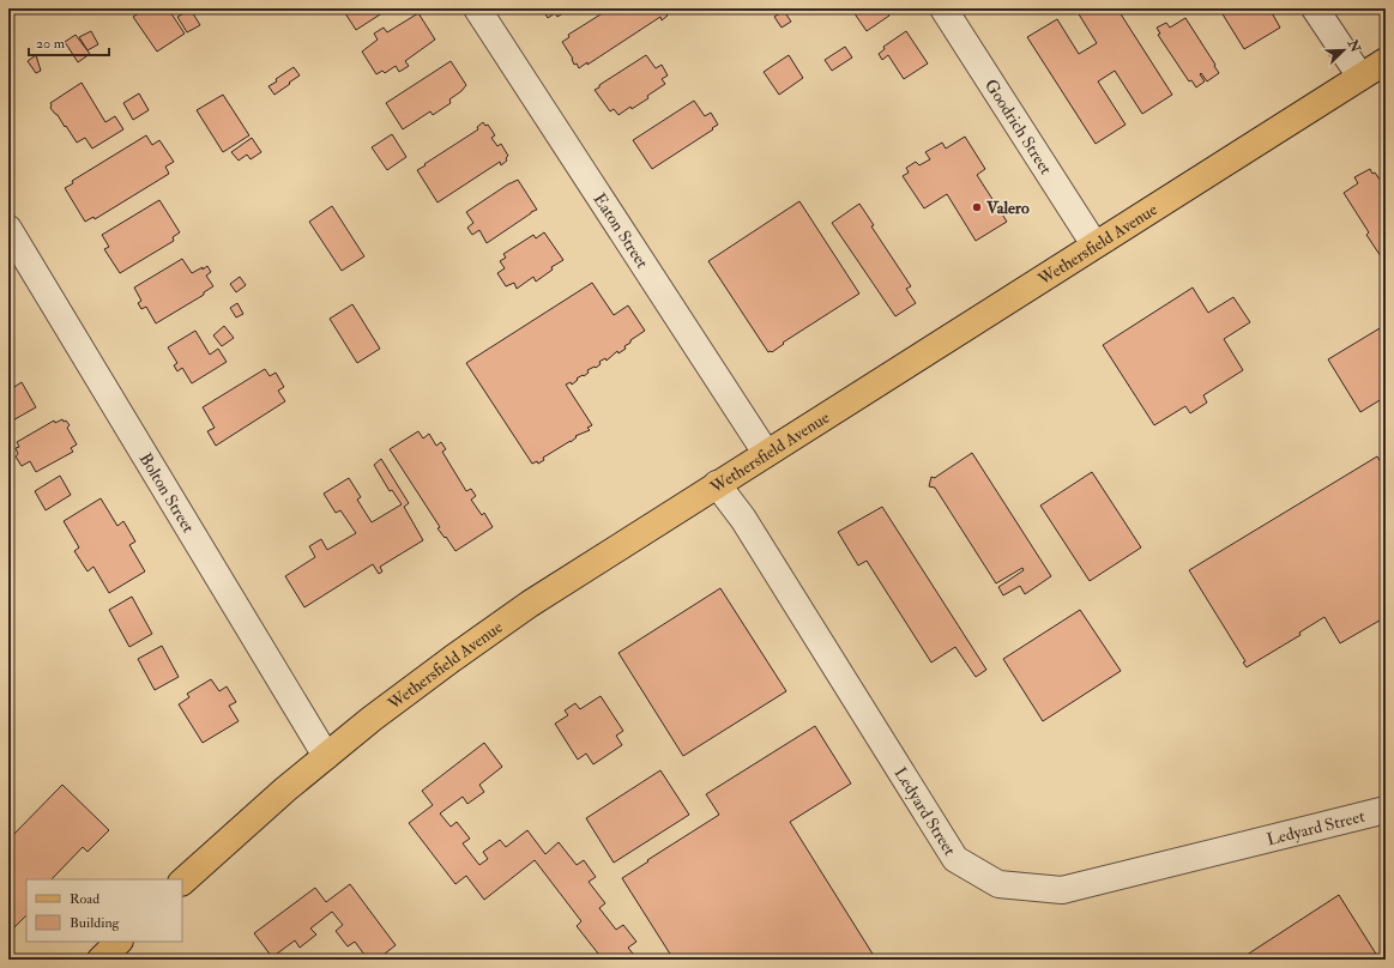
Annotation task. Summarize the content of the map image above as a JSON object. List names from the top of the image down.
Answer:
{
  "streets": {
    "main road": ["Wethersfield Avenue"],
    "street": [
      "Goodrich Street",
      "Eaton Street",
      "Bolton Street",
      "Ledyard Street"
    ]
  },
  "crossings": [
    ["Goodrich Street", "Wethersfield Avenue"],
    ["Eaton Street", "Wethersfield Avenue"],
    ["Wethersfield Avenue", "Bolton Street"],
    ["Wethersfield Avenue", "Ledyard Street"]
  ],
  "places": ["Valero"],
  "legend": ["Road", "Building"],
  "scale_bar": "20 m",
  "north": "top right"
}
